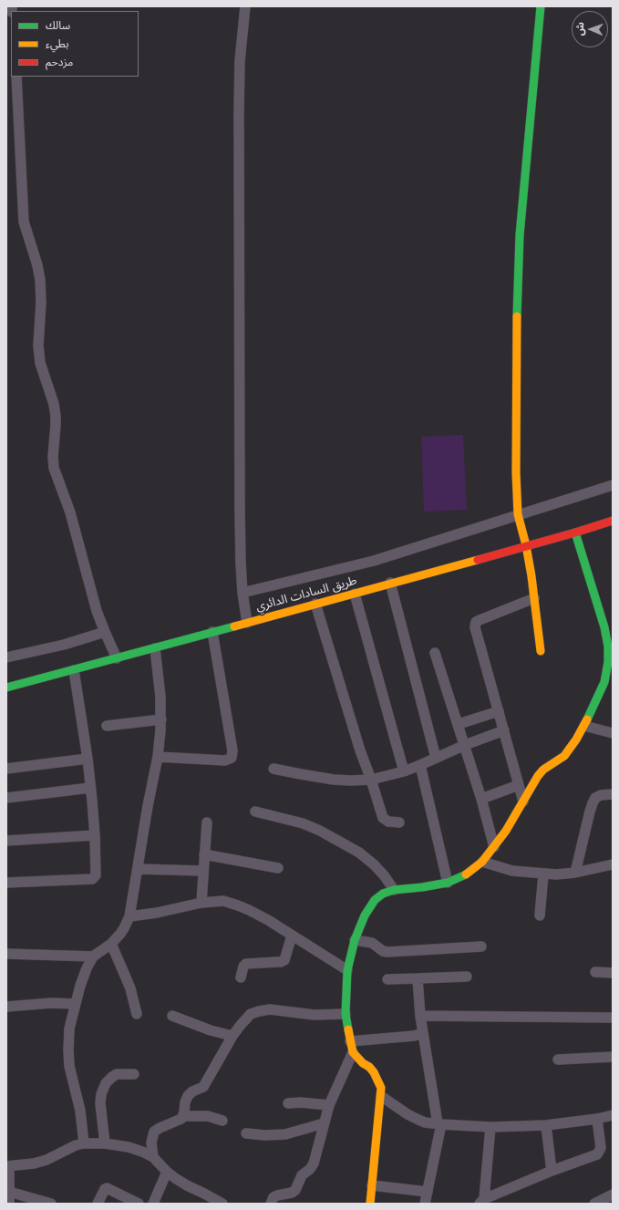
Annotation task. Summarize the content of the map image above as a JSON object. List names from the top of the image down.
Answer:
{
  "streets": {
    "street": ["طريق السادات الدائري"]
  },
  "legend": ["سالك", "بطيء", "مزدحم"],
  "north": "left"
}
